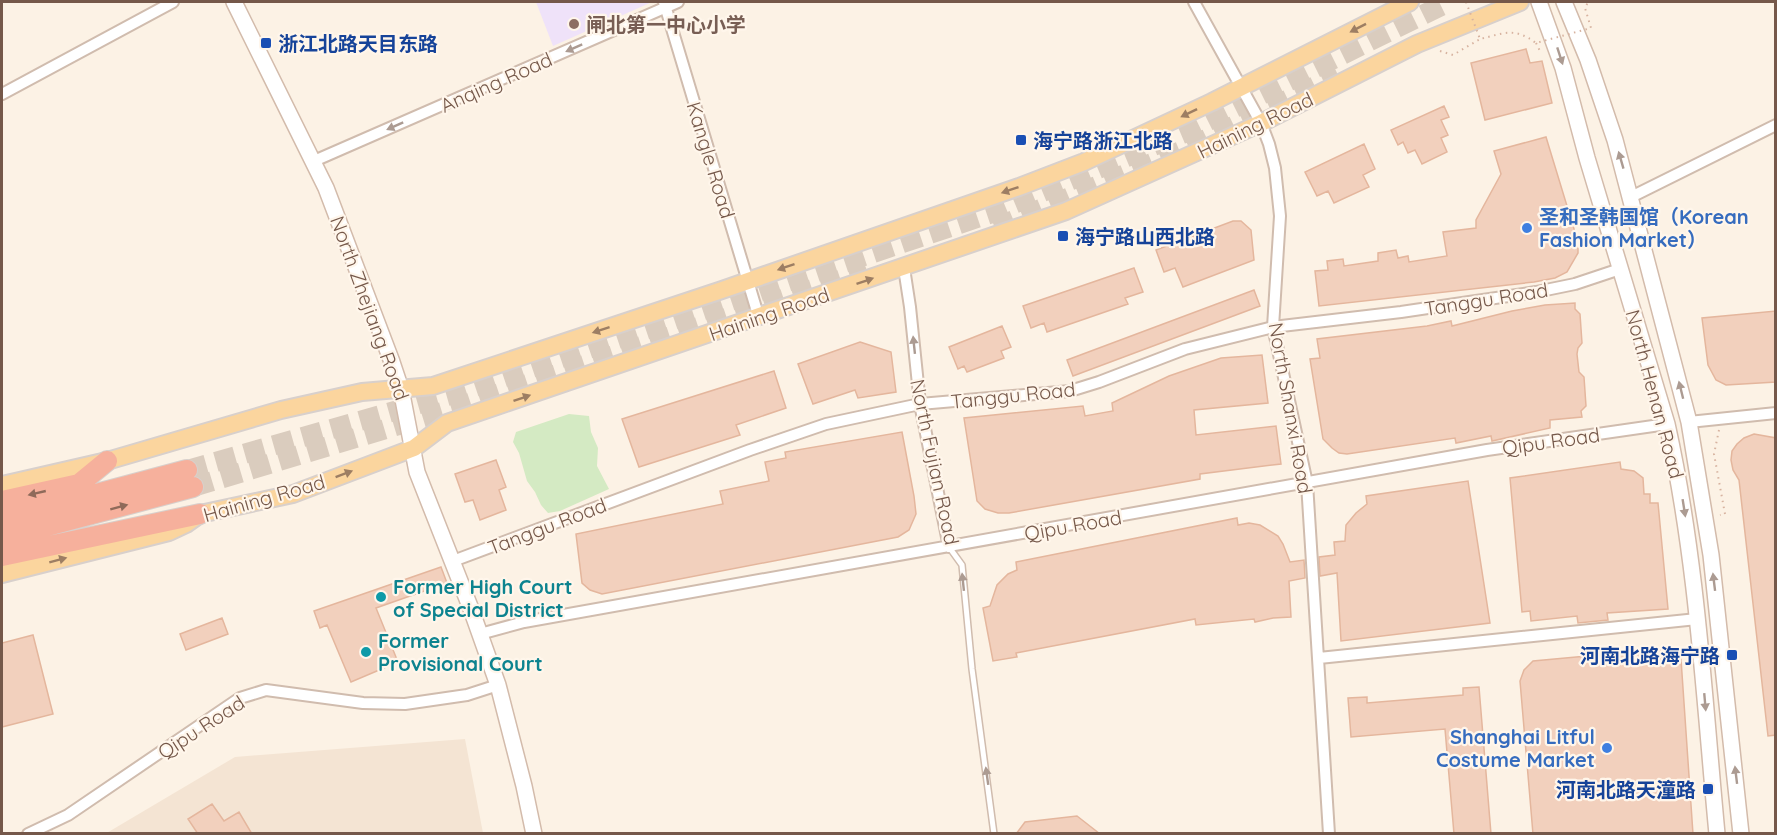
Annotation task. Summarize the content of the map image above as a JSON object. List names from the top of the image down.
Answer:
{
  "streets": {
    "main road": ["Haining Road", "North Zhejiang Road", "North Henan Road"],
    "street": [
      "Anqing Road",
      "Kangle Road",
      "Tanggu Road",
      "North Shanxi Road",
      "Qipu Road",
      "North Fujian Road"
    ]
  },
  "crossings": [
    ["Anqing Road", "Kangle Road"],
    ["Anqing Road", "North Zhejiang Road"],
    ["Haining Road", "Kangle Road"],
    ["Haining Road", "North Zhejiang Road"],
    ["Haining Road", "North Shanxi Road"],
    ["Haining Road", "North Fujian Road"],
    ["Tanggu Road", "North Zhejiang Road"],
    ["Tanggu Road", "North Henan Road"],
    ["Tanggu Road", "North Shanxi Road"],
    ["Tanggu Road", "North Fujian Road"],
    ["North Zhejiang Road", "Qipu Road"],
    ["North Henan Road", "Qipu Road"],
    ["North Shanxi Road", "Qipu Road"],
    ["Qipu Road", "North Fujian Road"]
  ],
  "one_way": ["Anqing Road", "North Fujian Road"],
  "places": {
    "other": [
      "闸北第一中心小学",
      "圣和圣韩国馆（Korean Fashion Market）",
      "Former High Court of Special District",
      "Former Provisional Court",
      "Shanghai Litful Costume Market"
    ],
    "transit": [
      "浙江北路天目东路",
      "海宁路浙江北路",
      "海宁路山西北路",
      "河南北路海宁路",
      "河南北路天潼路"
    ]
  }
}
